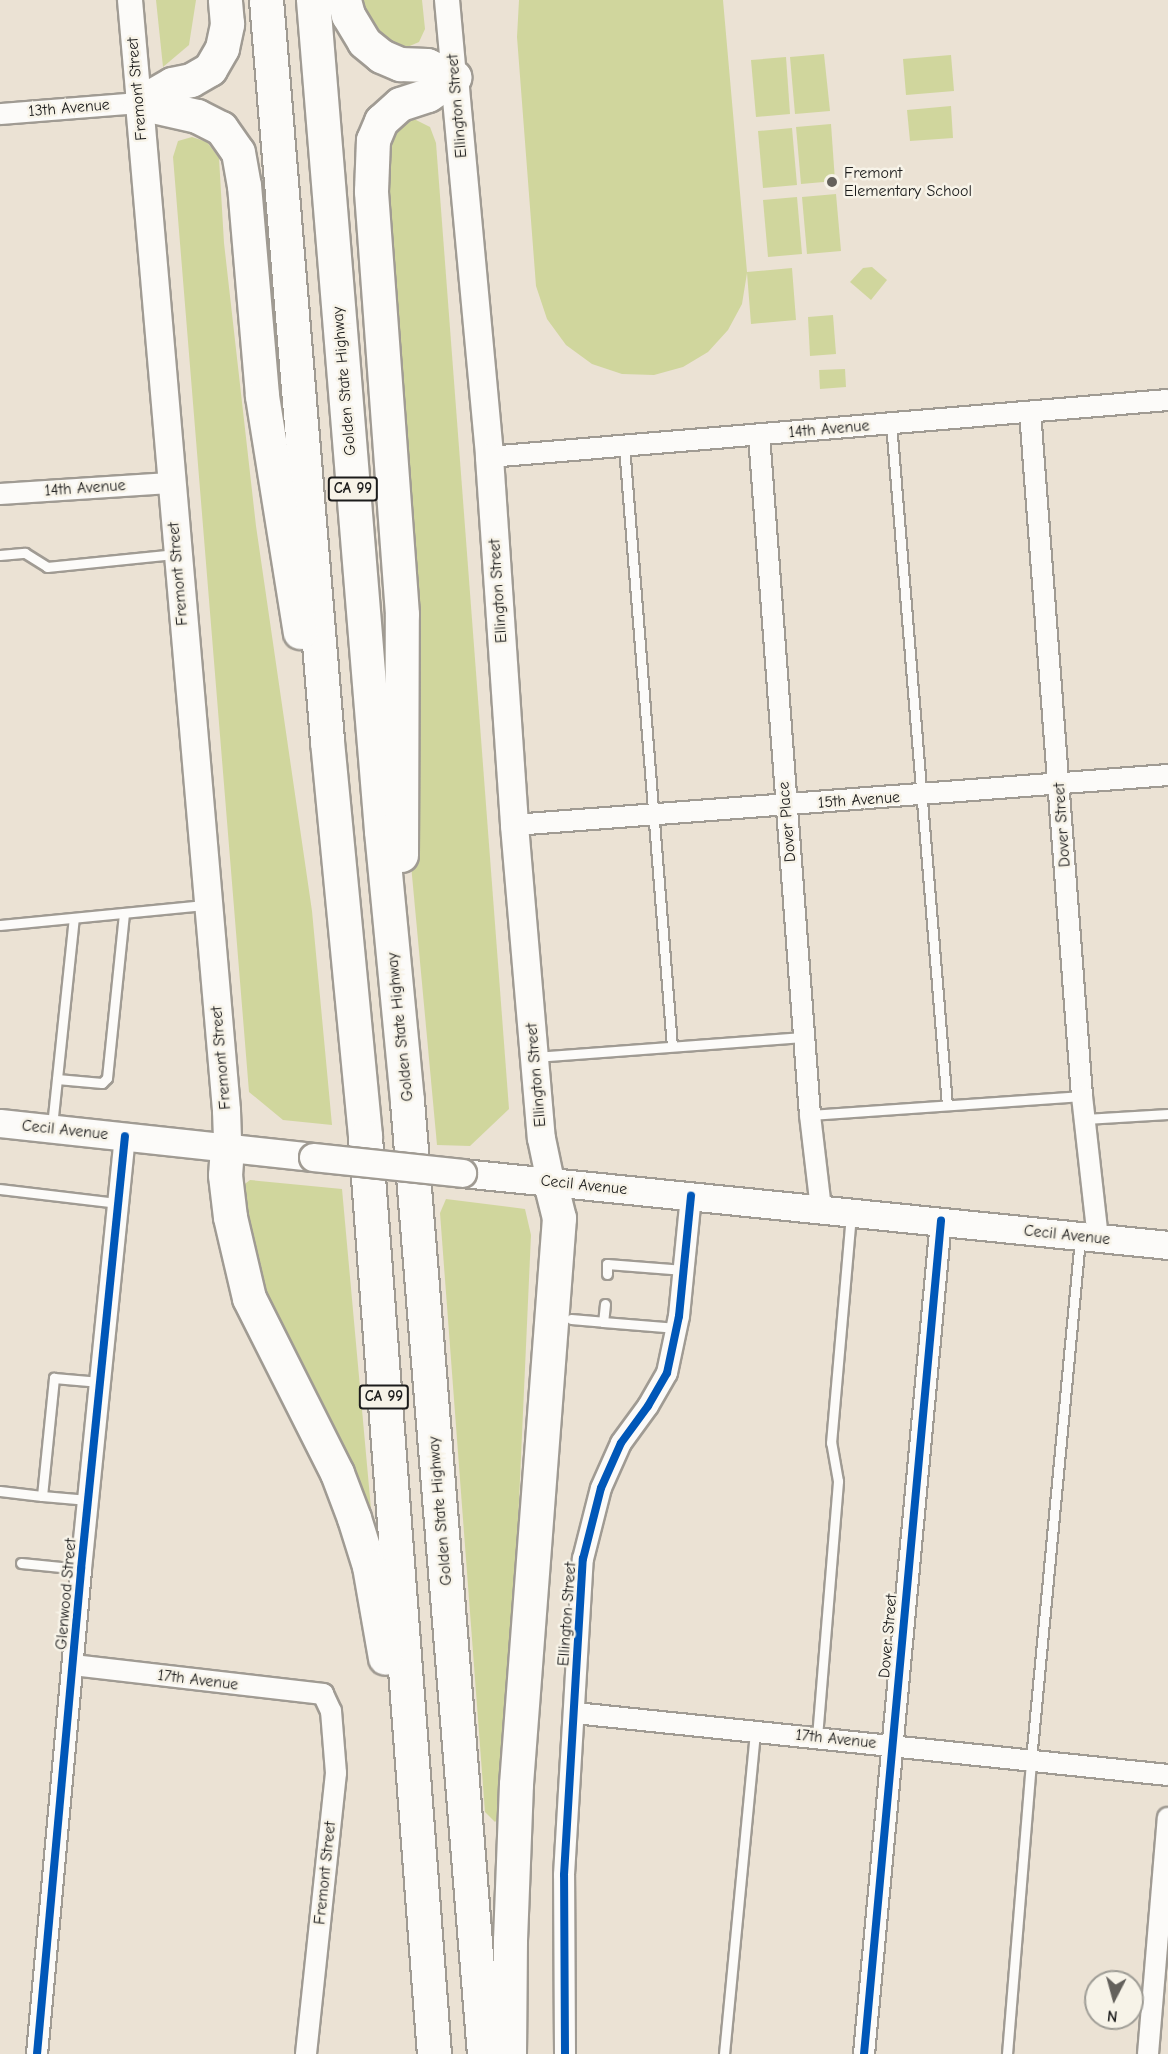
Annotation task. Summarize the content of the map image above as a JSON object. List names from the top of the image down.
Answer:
{
  "streets": {
    "highway": ["Golden State Highway", "CA 99"],
    "main road": ["Fremont Street", "Ellington Street", "Cecil Avenue"],
    "street": [
      "13th Avenue",
      "14th Avenue",
      "15th Avenue",
      "Dover Place",
      "Dover Street",
      "Glenwood Street",
      "17th Avenue"
    ]
  },
  "crossings": [
    ["Fremont Street", "13th Avenue"],
    ["Fremont Street", "14th Avenue"],
    ["Fremont Street", "Cecil Avenue"],
    ["Fremont Street", "17th Avenue"],
    ["Ellington Street", "14th Avenue"],
    ["Ellington Street", "15th Avenue"],
    ["Ellington Street", "Cecil Avenue"],
    ["Ellington Street", "17th Avenue"],
    ["14th Avenue", "Dover Place"],
    ["14th Avenue", "Dover Street"],
    ["15th Avenue", "Dover Place"],
    ["15th Avenue", "Dover Street"],
    ["Dover Place", "Cecil Avenue"],
    ["Dover Street", "Cecil Avenue"],
    ["Dover Street", "17th Avenue"],
    ["Cecil Avenue", "Glenwood Street"],
    ["Glenwood Street", "17th Avenue"]
  ],
  "places": ["Fremont Elementary School"],
  "north": "bottom"
}
